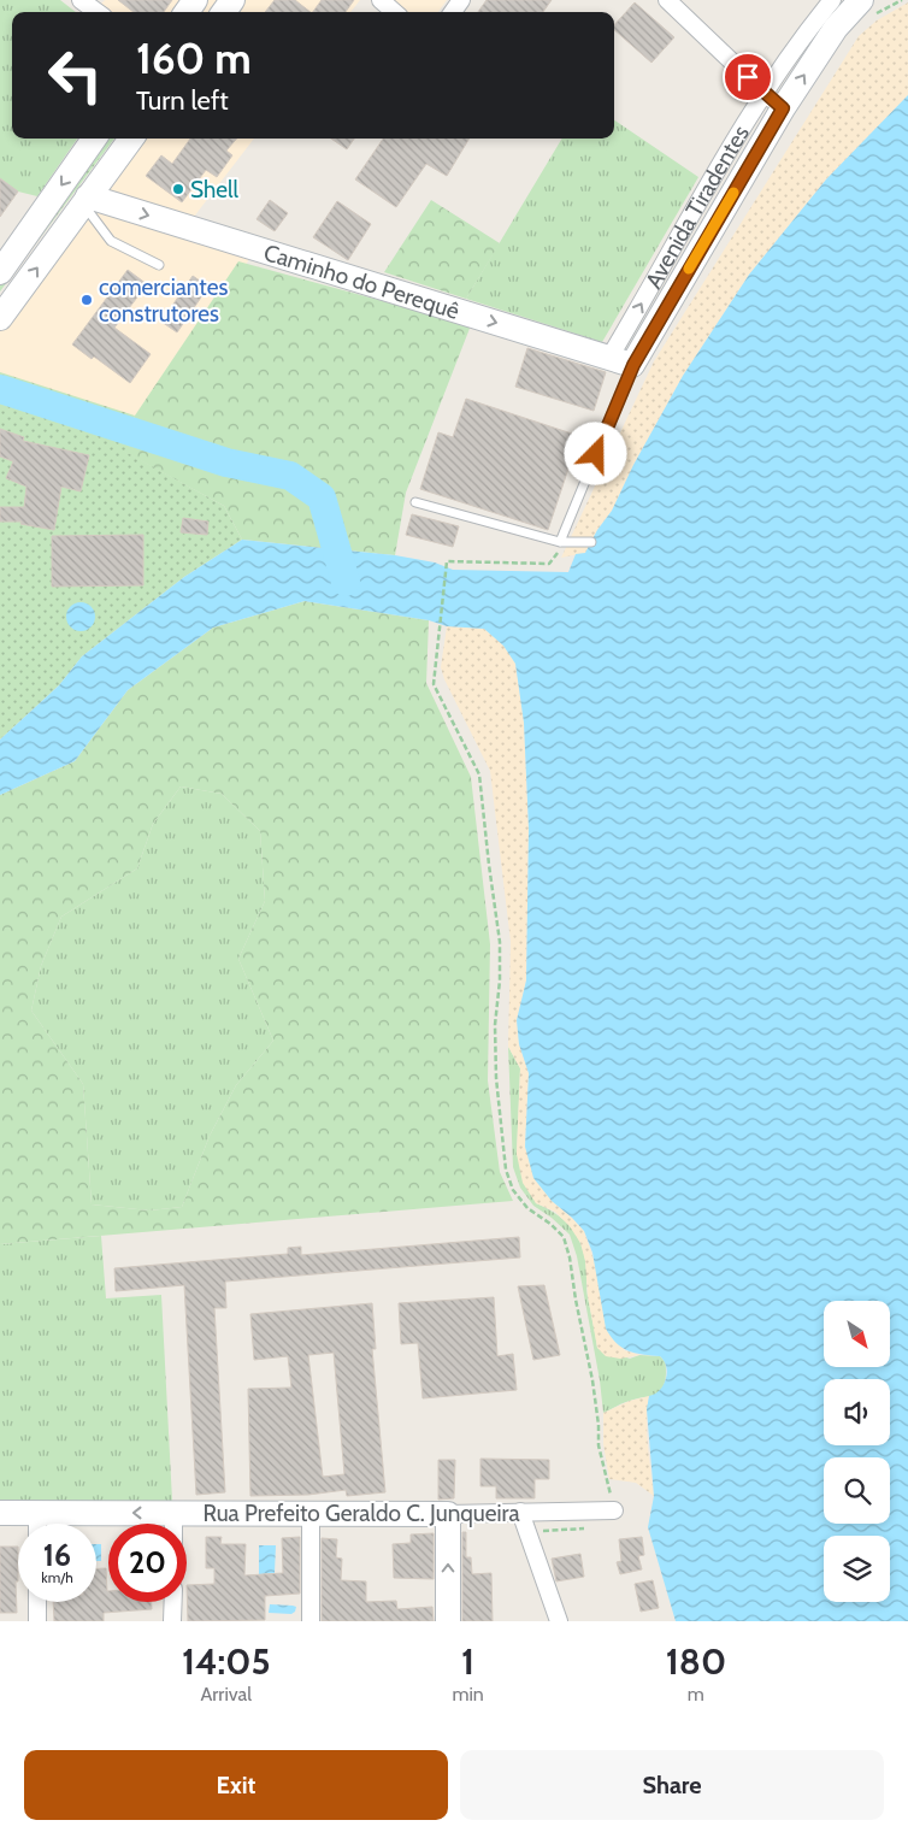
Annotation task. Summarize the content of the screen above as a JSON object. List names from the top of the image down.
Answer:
{
  "streets": {
    "main road": ["Avenida Tiradentes", "Caminho do Perequê", "Rua Prefeito Geraldo C. Junqueira"]
  },
  "crossings": [
    ["Avenida Tiradentes", "Caminho do Perequê"]
  ],
  "one_way": ["Avenida Tiradentes", "Caminho do Perequê"],
  "places": ["Shell", "comerciantes construtores"],
  "north": "bottom right",
  "page": {
    "turn": ["160 m", "Turn left"],
    "speed": "16 km/h",
    "limit": "20",
    "eta": [
      "14:05",
      "Arrival",
      "1",
      "min",
      "180",
      "m"
    ],
    "buttons": ["Exit", "Share"]
  }
}
